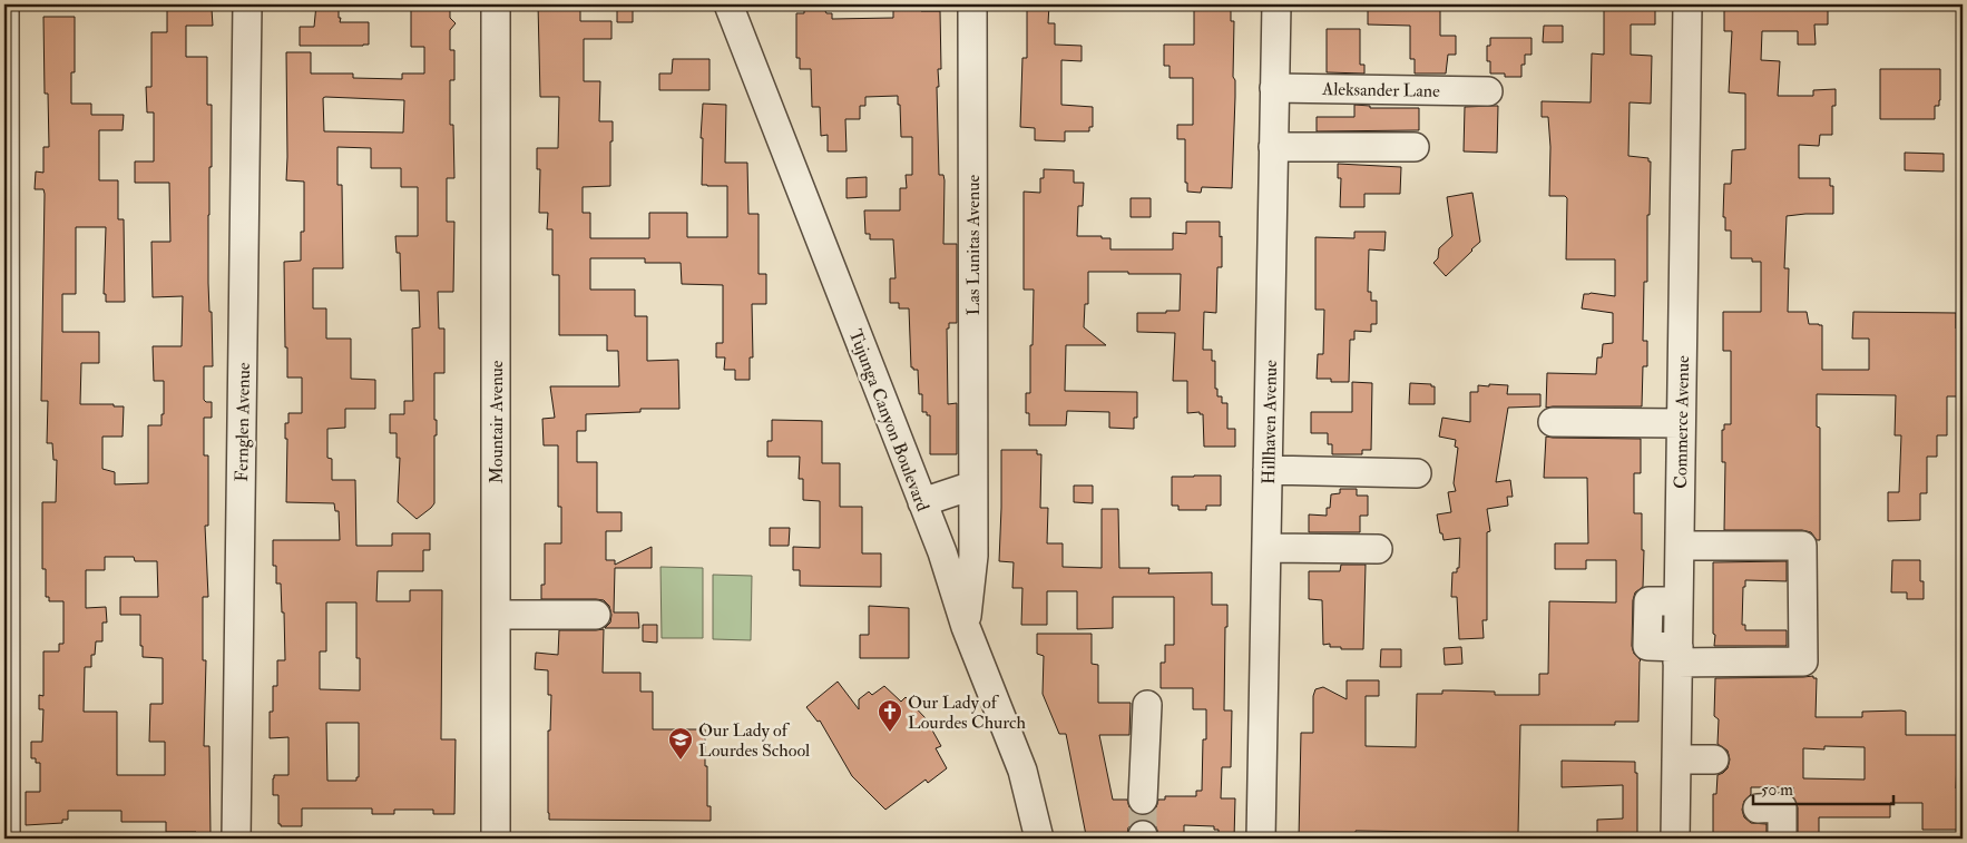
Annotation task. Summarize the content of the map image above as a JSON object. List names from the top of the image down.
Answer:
{
  "streets": {
    "street": [
      "Aleksander Lane",
      "Las Lunitas Avenue",
      "Tujunga Canyon Boulevard",
      "Fernglen Avenue",
      "Mountair Avenue",
      "Hillhaven Avenue",
      "Commerce Avenue"
    ]
  },
  "crossings": [
    ["Aleksander Lane", "Hillhaven Avenue"],
    ["Las Lunitas Avenue", "Tujunga Canyon Boulevard"]
  ],
  "places": {
    "church": ["Our Lady of Lourdes Church"],
    "school or university": ["Our Lady of Lourdes School"]
  },
  "scale_bar": "50 m"
}
